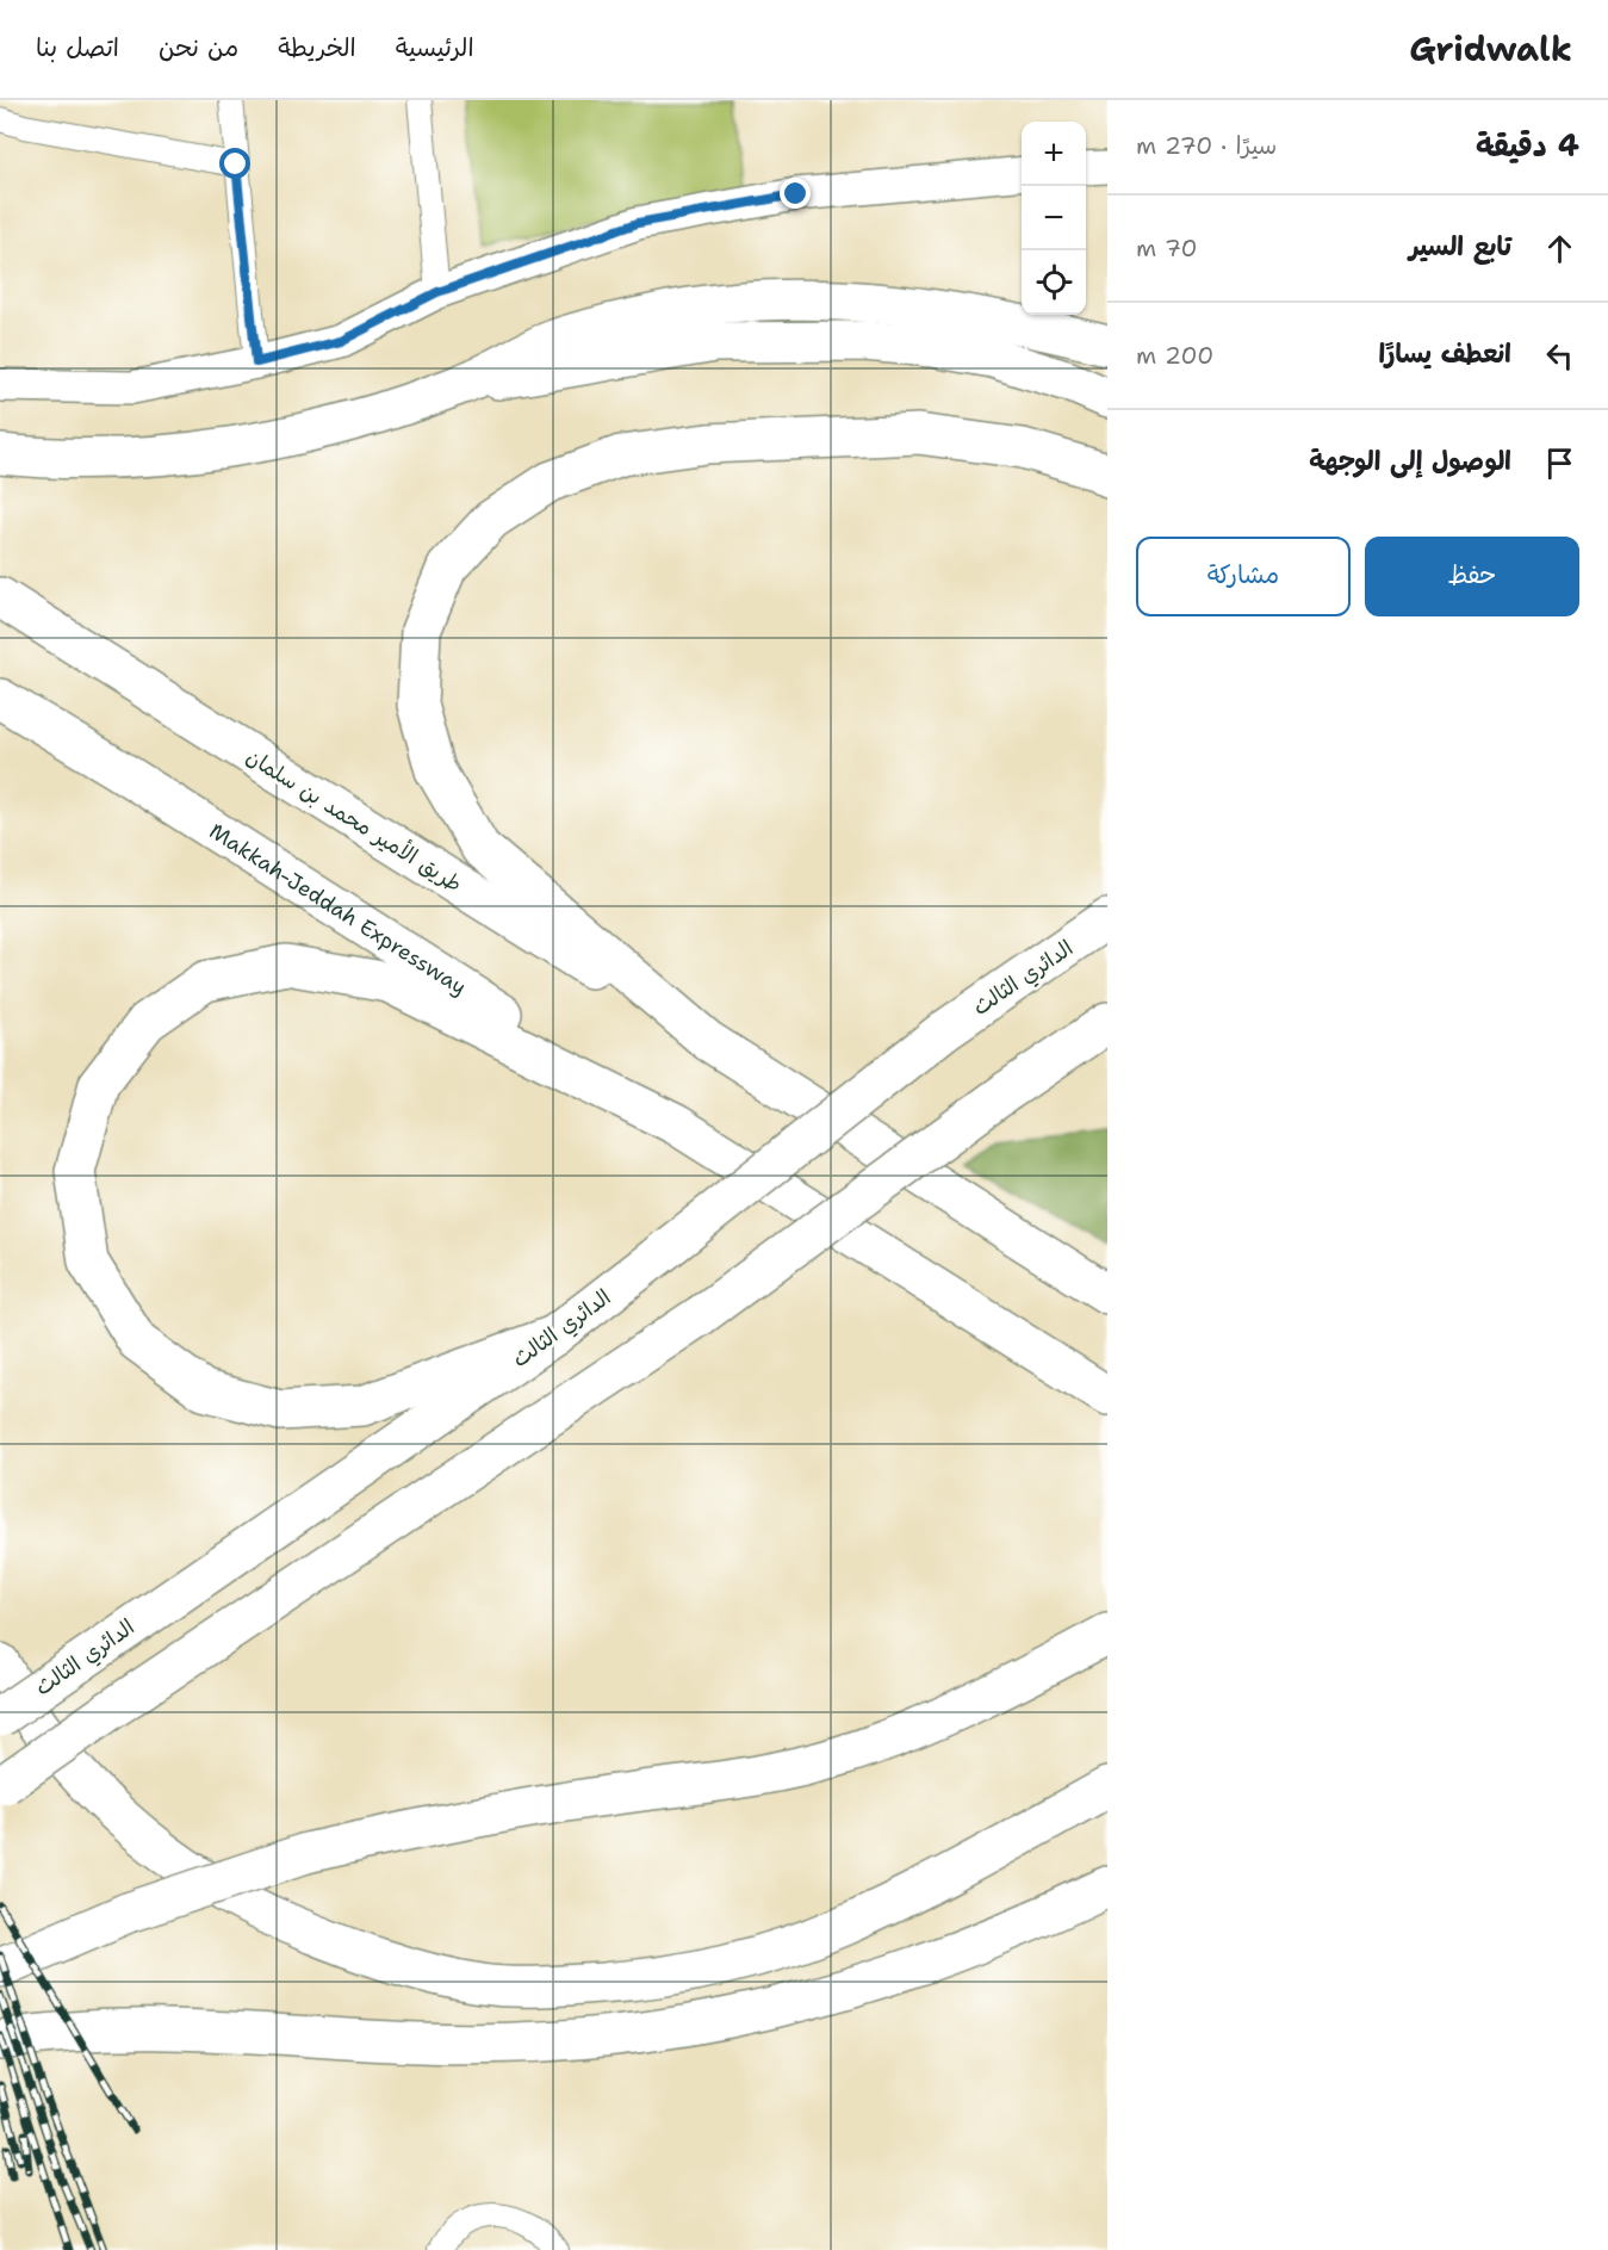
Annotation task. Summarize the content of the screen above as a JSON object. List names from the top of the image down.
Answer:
{
  "streets": {
    "highway": ["طريق الأمير محمد بن سلمان", "Makkah-Jeddah Expressway", "الدائري الثالث"]
  },
  "page": {
    "header": "Gridwalk",
    "nav": [
      "الرئيسية",
      "الخريطة",
      "من نحن",
      "اتصل بنا"
    ],
    "heading": ["4 دقيقة", "سيرًا · 270 m"],
    "map_buttons": ["+", "−"],
    "list": [
      ["تابع السير", "70 m"],
      ["انعطف يسارًا", "200 m"],
      "الوصول إلى الوجهة"
    ],
    "buttons": ["حفظ", "مشاركة"]
  }
}
